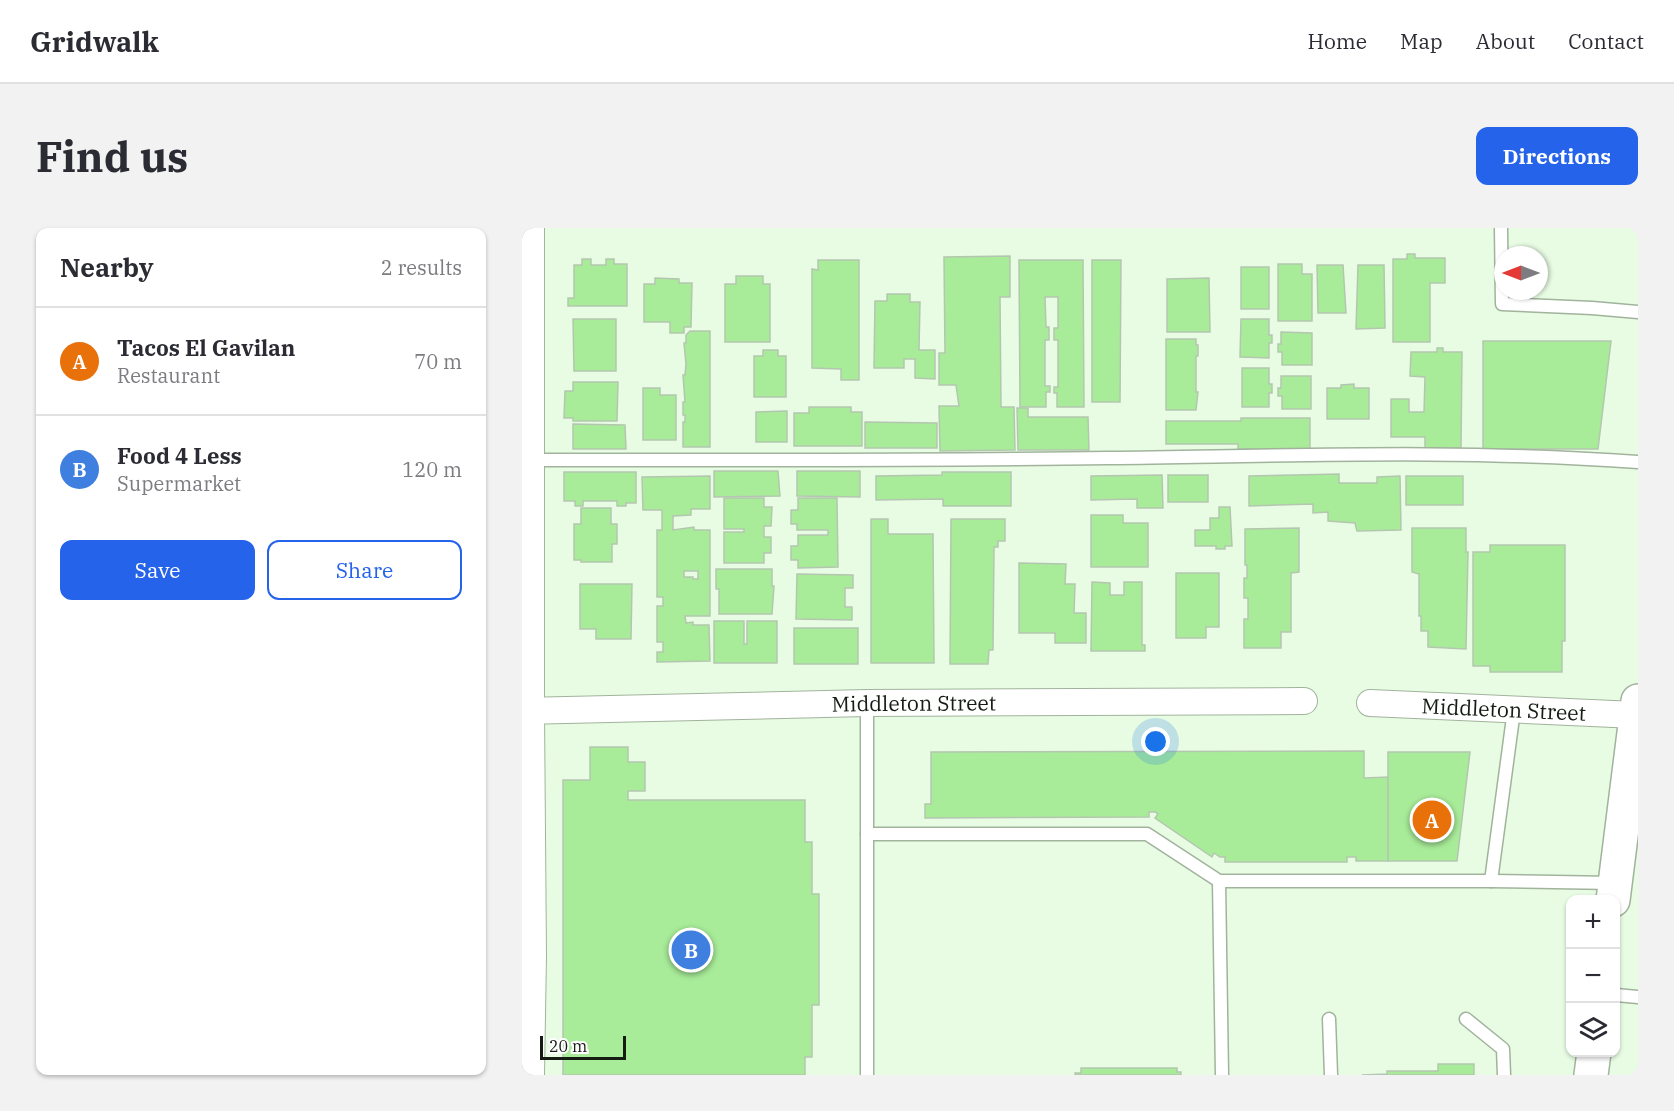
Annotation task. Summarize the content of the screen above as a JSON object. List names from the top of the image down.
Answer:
{
  "streets": {
    "street": ["Middleton Street"]
  },
  "scale_bar": "20 m",
  "north": "left",
  "page": {
    "header": "Gridwalk",
    "nav": [
      "Home",
      "Map",
      "About",
      "Contact"
    ],
    "buttons": [
      "Directions",
      ["Save", "Share"]
    ],
    "title": "Find us",
    "heading": ["Nearby", "2 results"],
    "list": [
      {
        "mark": "A",
        "name": "Tacos El Gavilan",
        "note": "Restaurant",
        "value": "70 m"
      },
      {
        "mark": "B",
        "name": "Food 4 Less",
        "note": "Supermarket",
        "value": "120 m"
      }
    ],
    "pins": ["A", "B"],
    "map_buttons": ["+", "−"],
    "scale": "20 m"
  }
}
